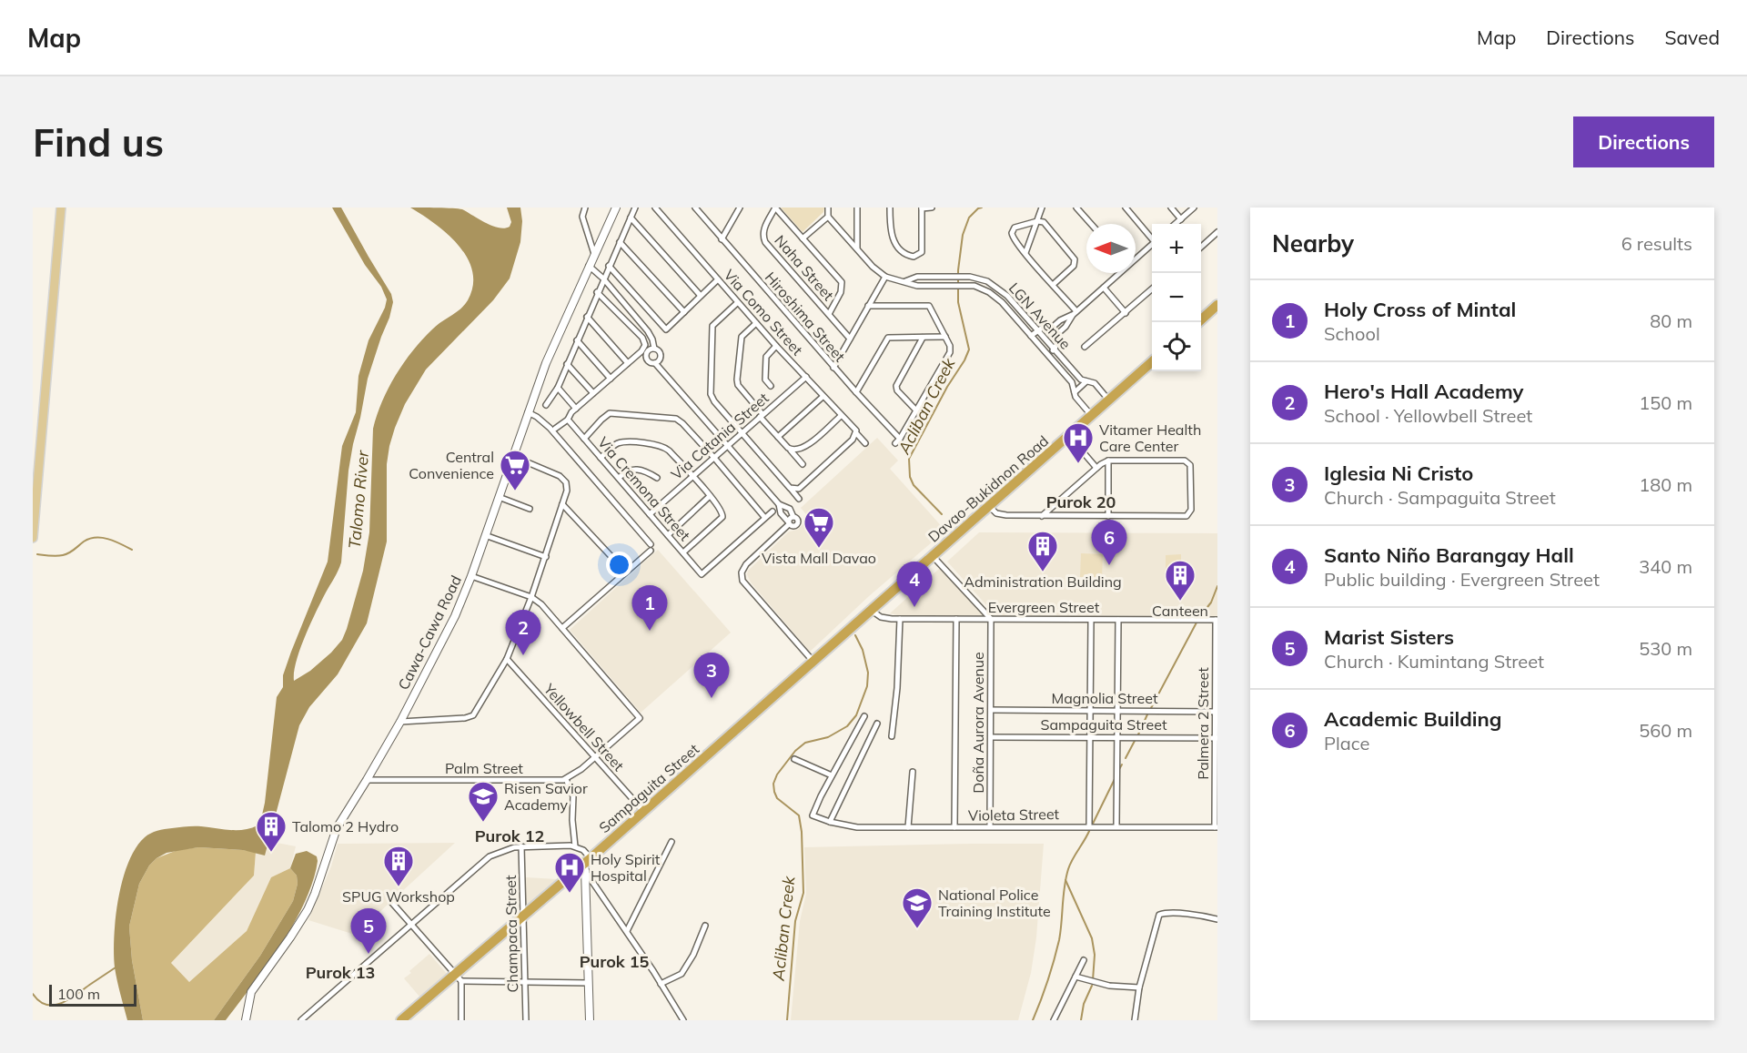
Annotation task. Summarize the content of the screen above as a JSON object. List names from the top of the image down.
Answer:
{
  "streets": {
    "highway": ["Davao-Bukidnon Road", "Sampaguita Street"],
    "street": [
      "Naha Street",
      "Via Como Street",
      "LGN Avenue",
      "Hiroshima Street",
      "Via Catania Street",
      "Via Cremona Street",
      "Evergreen Street",
      "Cawa-Cawa Road",
      "Magnolia Street",
      "Doña Aurora Avenue",
      "Palmera 2 Street",
      "Yellowbell Street",
      "Palm Street",
      "Violeta Street",
      "Champaca Street"
    ]
  },
  "crossings": [
    ["Via Como Street", "Via Catania Street"],
    ["LGN Avenue", "Davao-Bukidnon Road"],
    ["Via Catania Street", "Via Cremona Street"],
    ["Davao-Bukidnon Road", "Evergreen Street"],
    ["Davao-Bukidnon Road", "Sampaguita Street"],
    ["Evergreen Street", "Doña Aurora Avenue"],
    ["Evergreen Street", "Palmera 2 Street"],
    ["Cawa-Cawa Road", "Palm Street"],
    ["Magnolia Street", "Doña Aurora Avenue"],
    ["Magnolia Street", "Palmera 2 Street"],
    ["Doña Aurora Avenue", "Sampaguita Street"],
    ["Doña Aurora Avenue", "Violeta Street"],
    ["Palmera 2 Street", "Sampaguita Street"],
    ["Palmera 2 Street", "Violeta Street"],
    ["Sampaguita Street", "Yellowbell Street"],
    ["Sampaguita Street", "Champaca Street"]
  ],
  "districts": [
    "Purok 20",
    "Purok 12",
    "Purok 15",
    "Purok 13"
  ],
  "water": ["Acliban Creek", "Talomo River"],
  "places": {
    "hospital": ["Vitamer Health Care Center", "Holy Spirit Hospital"],
    "supermarket": ["Central Convenience", "Vista Mall Davao"],
    "building": [
      "Administration Building",
      "Canteen",
      "Talomo 2 Hydro",
      "SPUG Workshop"
    ],
    "school or university": ["Risen Savior Academy", "National Police Training Institute"]
  },
  "scale_bar": "100 m",
  "north": "left",
  "page": {
    "header": "Map",
    "nav": ["Map", "Directions", "Saved"],
    "buttons": "Directions",
    "title": "Find us",
    "heading": ["Nearby", "6 results"],
    "map_buttons": ["+", "−"],
    "list": [
      {
        "mark": "1",
        "name": "Holy Cross of Mintal",
        "note": "School",
        "value": "80 m"
      },
      {
        "mark": "2",
        "name": "Hero's Hall Academy",
        "note": "School · Yellowbell Street",
        "value": "150 m"
      },
      {
        "mark": "3",
        "name": "Iglesia Ni Cristo",
        "note": "Church · Sampaguita Street",
        "value": "180 m"
      },
      {
        "mark": "4",
        "name": "Santo Niño Barangay Hall",
        "note": "Public building · Evergreen Street",
        "value": "340 m"
      },
      {
        "mark": "5",
        "name": "Marist Sisters",
        "note": "Church · Kumintang Street",
        "value": "530 m"
      },
      {
        "mark": "6",
        "name": "Academic Building",
        "note": "Place",
        "value": "560 m"
      }
    ],
    "pins": [
      "6",
      "4",
      "1",
      "2",
      "3",
      "5"
    ],
    "scale": "100 m"
  }
}
